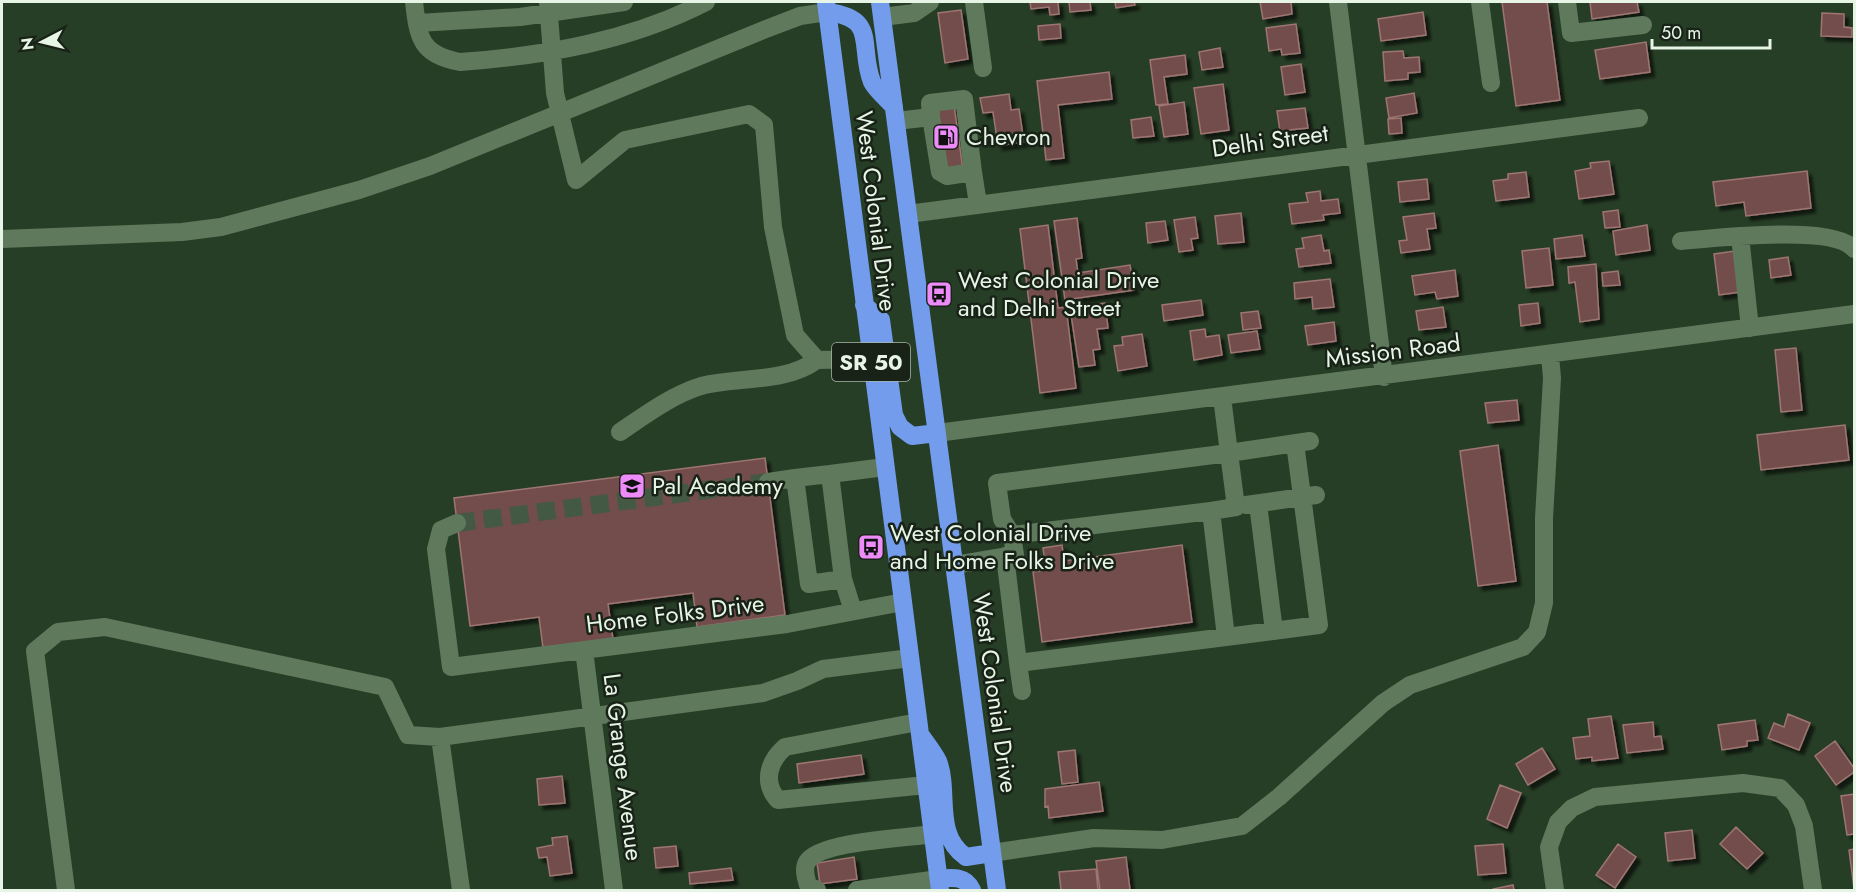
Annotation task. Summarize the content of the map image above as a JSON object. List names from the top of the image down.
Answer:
{
  "streets": {
    "highway": ["West Colonial Drive", "SR 50"],
    "street": [
      "Delhi Street",
      "Mission Road",
      "Home Folks Drive",
      "La Grange Avenue"
    ]
  },
  "crossings": [
    ["Delhi Street", "West Colonial Drive"],
    ["West Colonial Drive", "Mission Road"],
    ["West Colonial Drive", "Home Folks Drive"],
    ["Home Folks Drive", "La Grange Avenue"]
  ],
  "places": {
    "fuel station": ["Chevron"],
    "bus stop": ["West Colonial Drive and Delhi Street", "West Colonial Drive and Home Folks Drive"],
    "school or university": ["Pal Academy"]
  },
  "scale_bar": "50 m",
  "north": "left"
}
